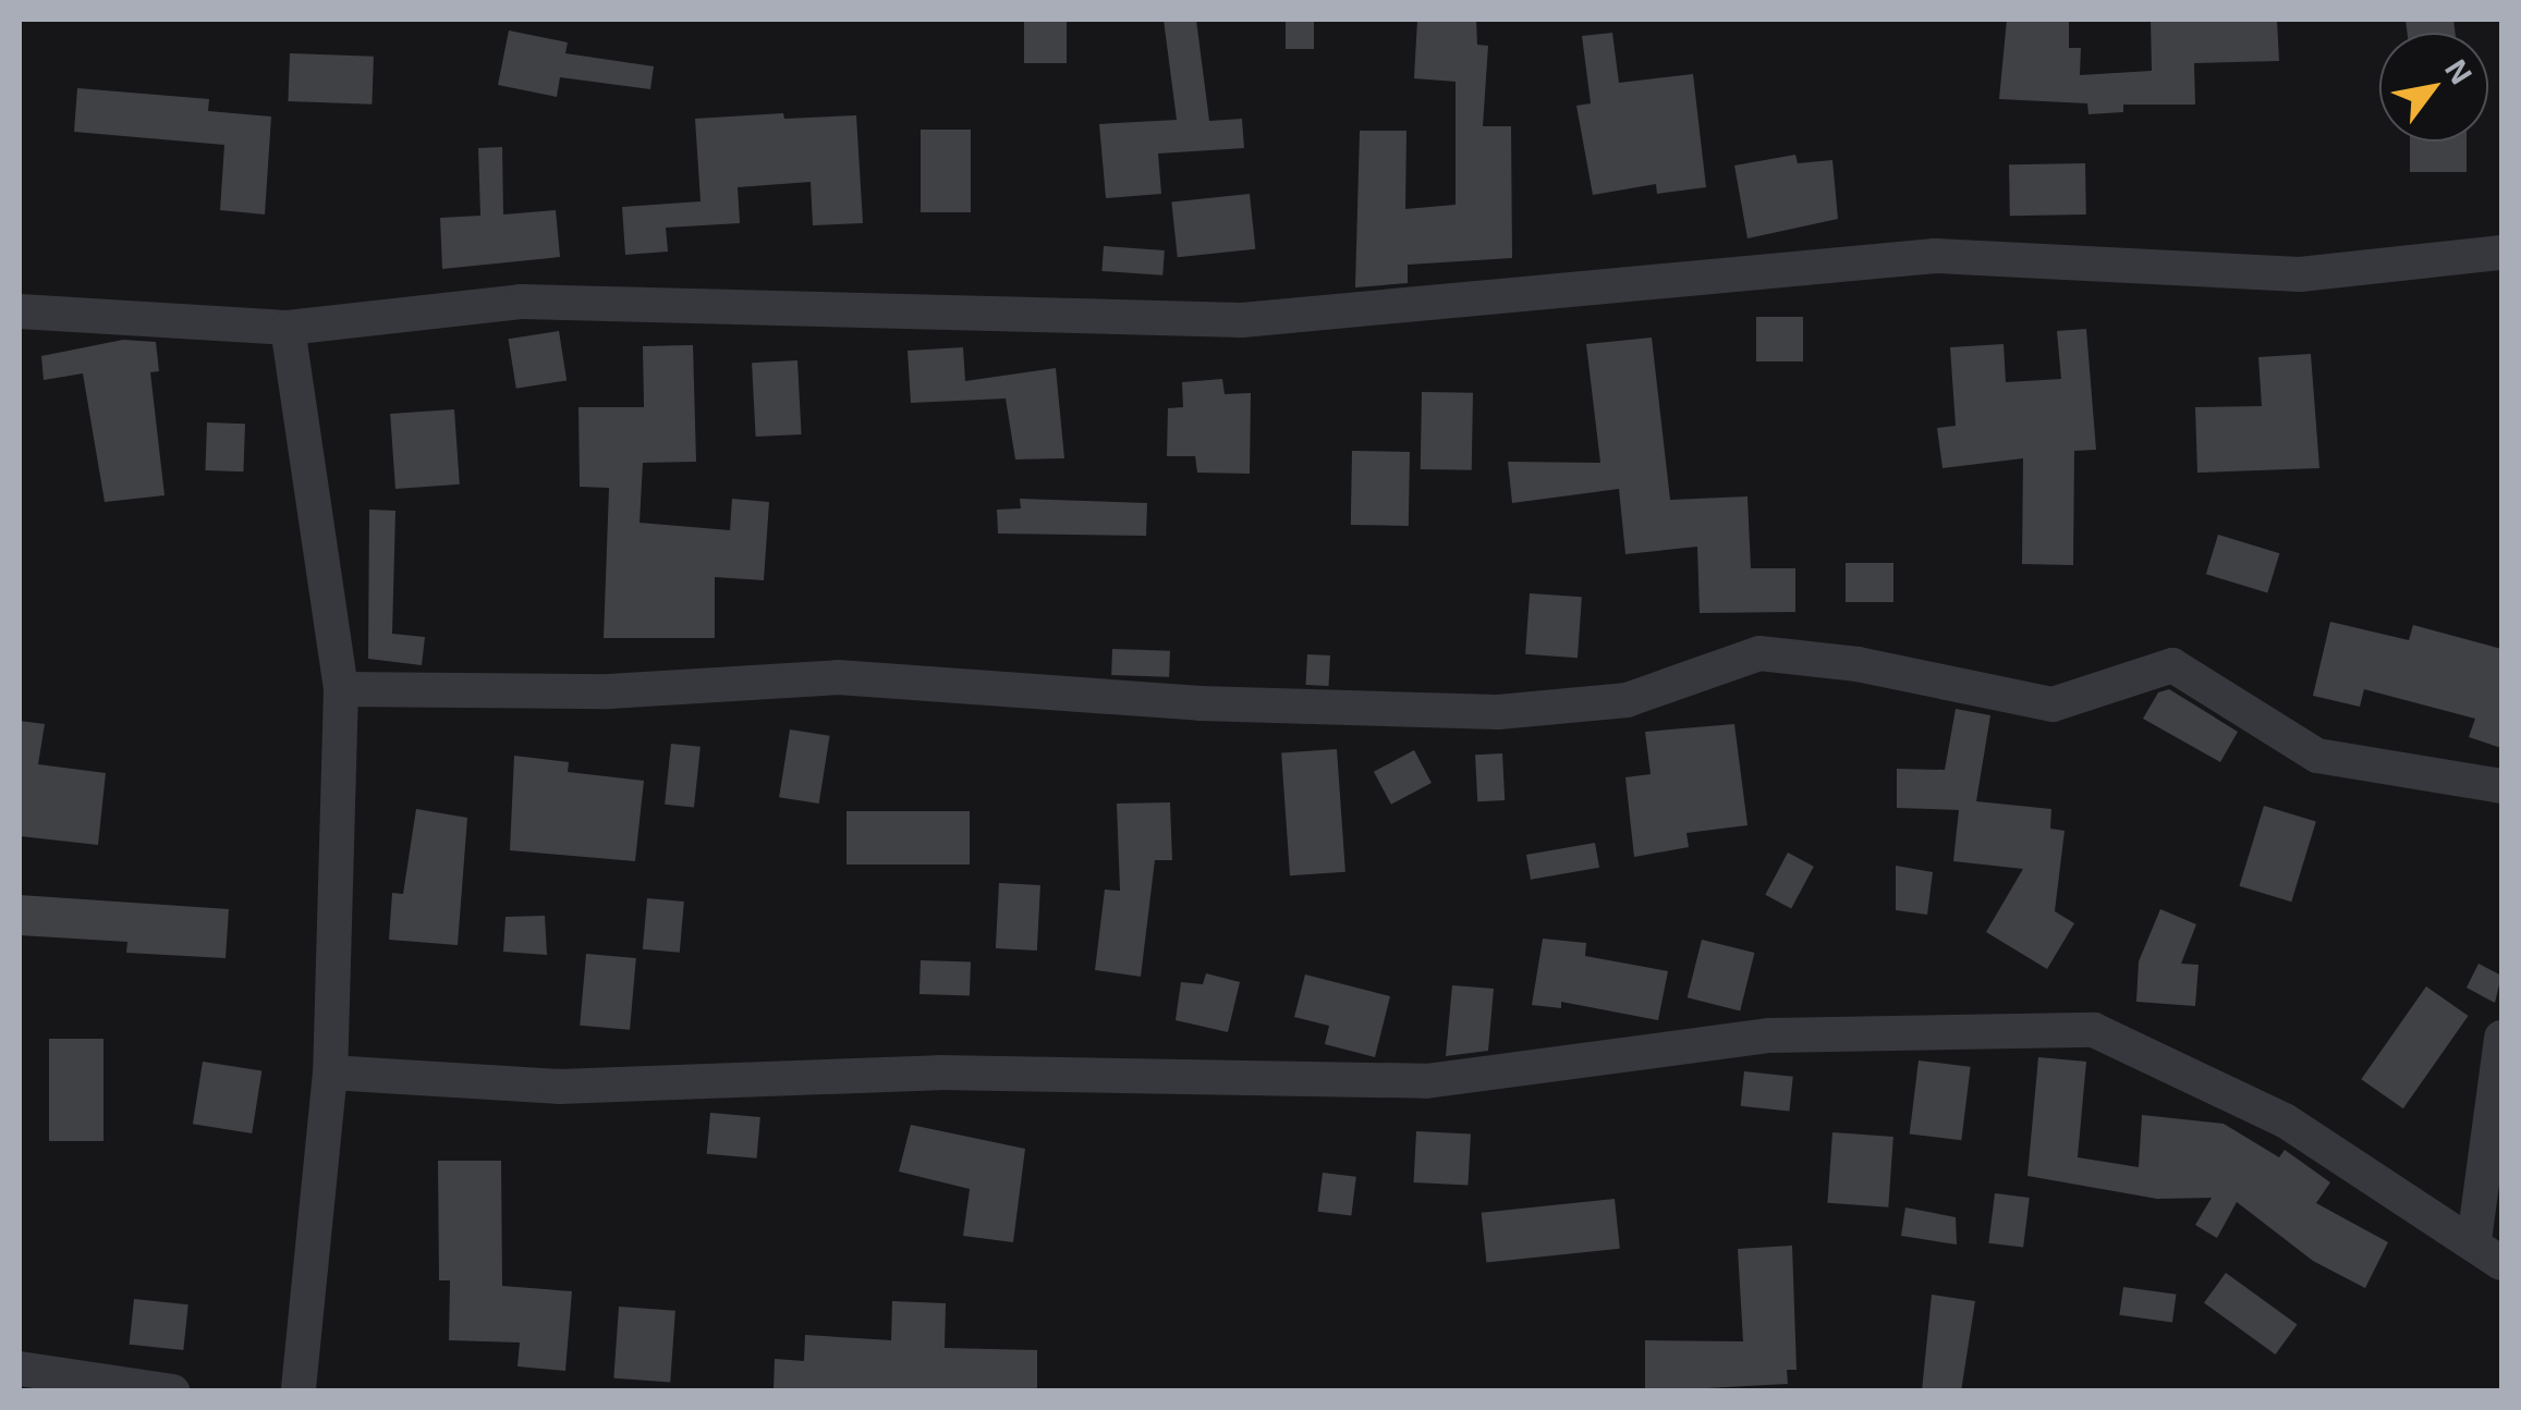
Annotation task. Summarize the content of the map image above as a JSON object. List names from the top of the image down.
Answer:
{
  "north": "top right"
}
